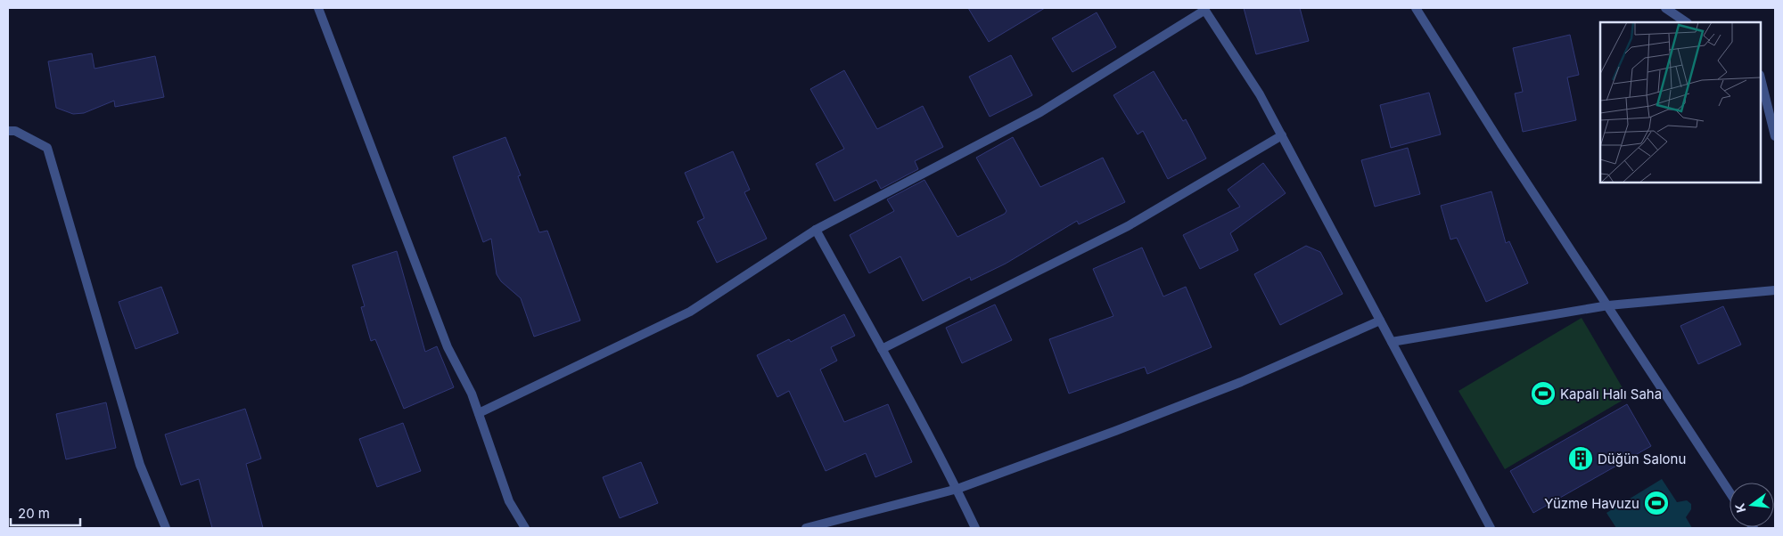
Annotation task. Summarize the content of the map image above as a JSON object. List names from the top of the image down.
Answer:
{
  "places": {
    "sports": ["Kapalı Halı Saha", "Yüzme Havuzu"],
    "building": ["Düğün Salonu"]
  },
  "scale_bar": "20 m",
  "north": "left"
}
